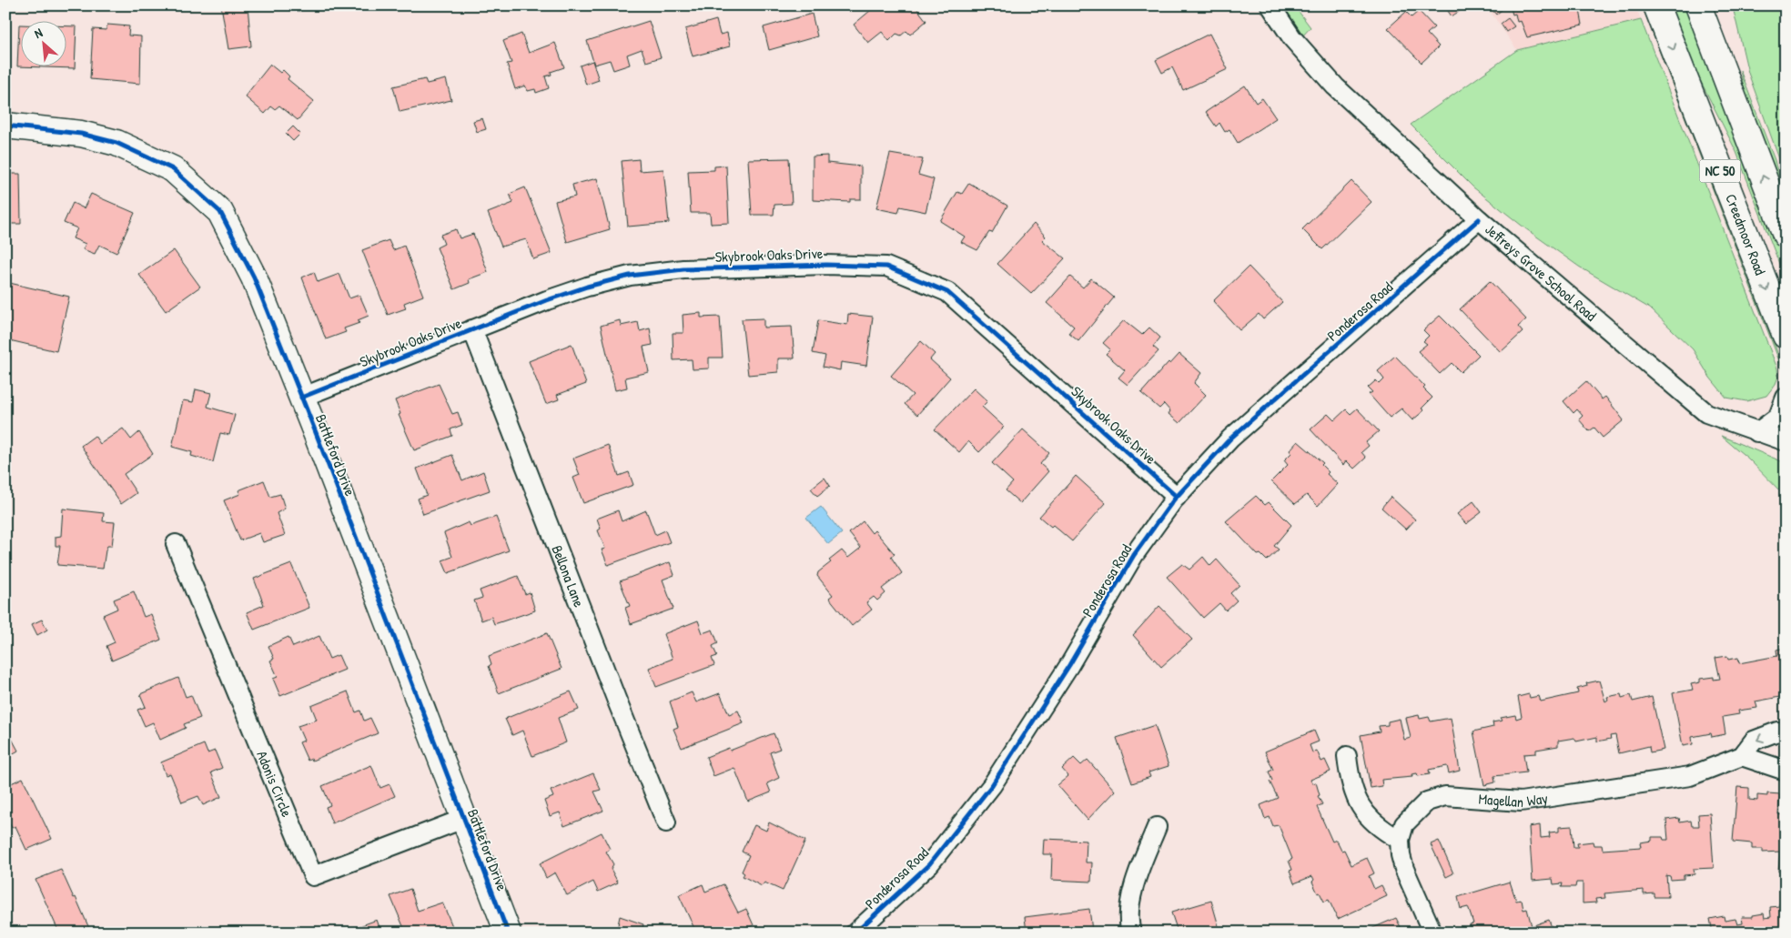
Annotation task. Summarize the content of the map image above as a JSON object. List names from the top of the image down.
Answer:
{
  "streets": {
    "street": [
      "NC 50",
      "Creedmoor Road",
      "Skybrook Oaks Drive",
      "Jeffreys Grove School Road",
      "Ponderosa Road",
      "Battleford Drive",
      "Bellona Lane",
      "Adonis Circle",
      "Magellan Way"
    ]
  },
  "crossings": [
    ["Skybrook Oaks Drive", "Ponderosa Road"],
    ["Skybrook Oaks Drive", "Battleford Drive"],
    ["Skybrook Oaks Drive", "Bellona Lane"],
    ["Jeffreys Grove School Road", "Ponderosa Road"],
    ["Battleford Drive", "Adonis Circle"]
  ],
  "north": "top left"
}
